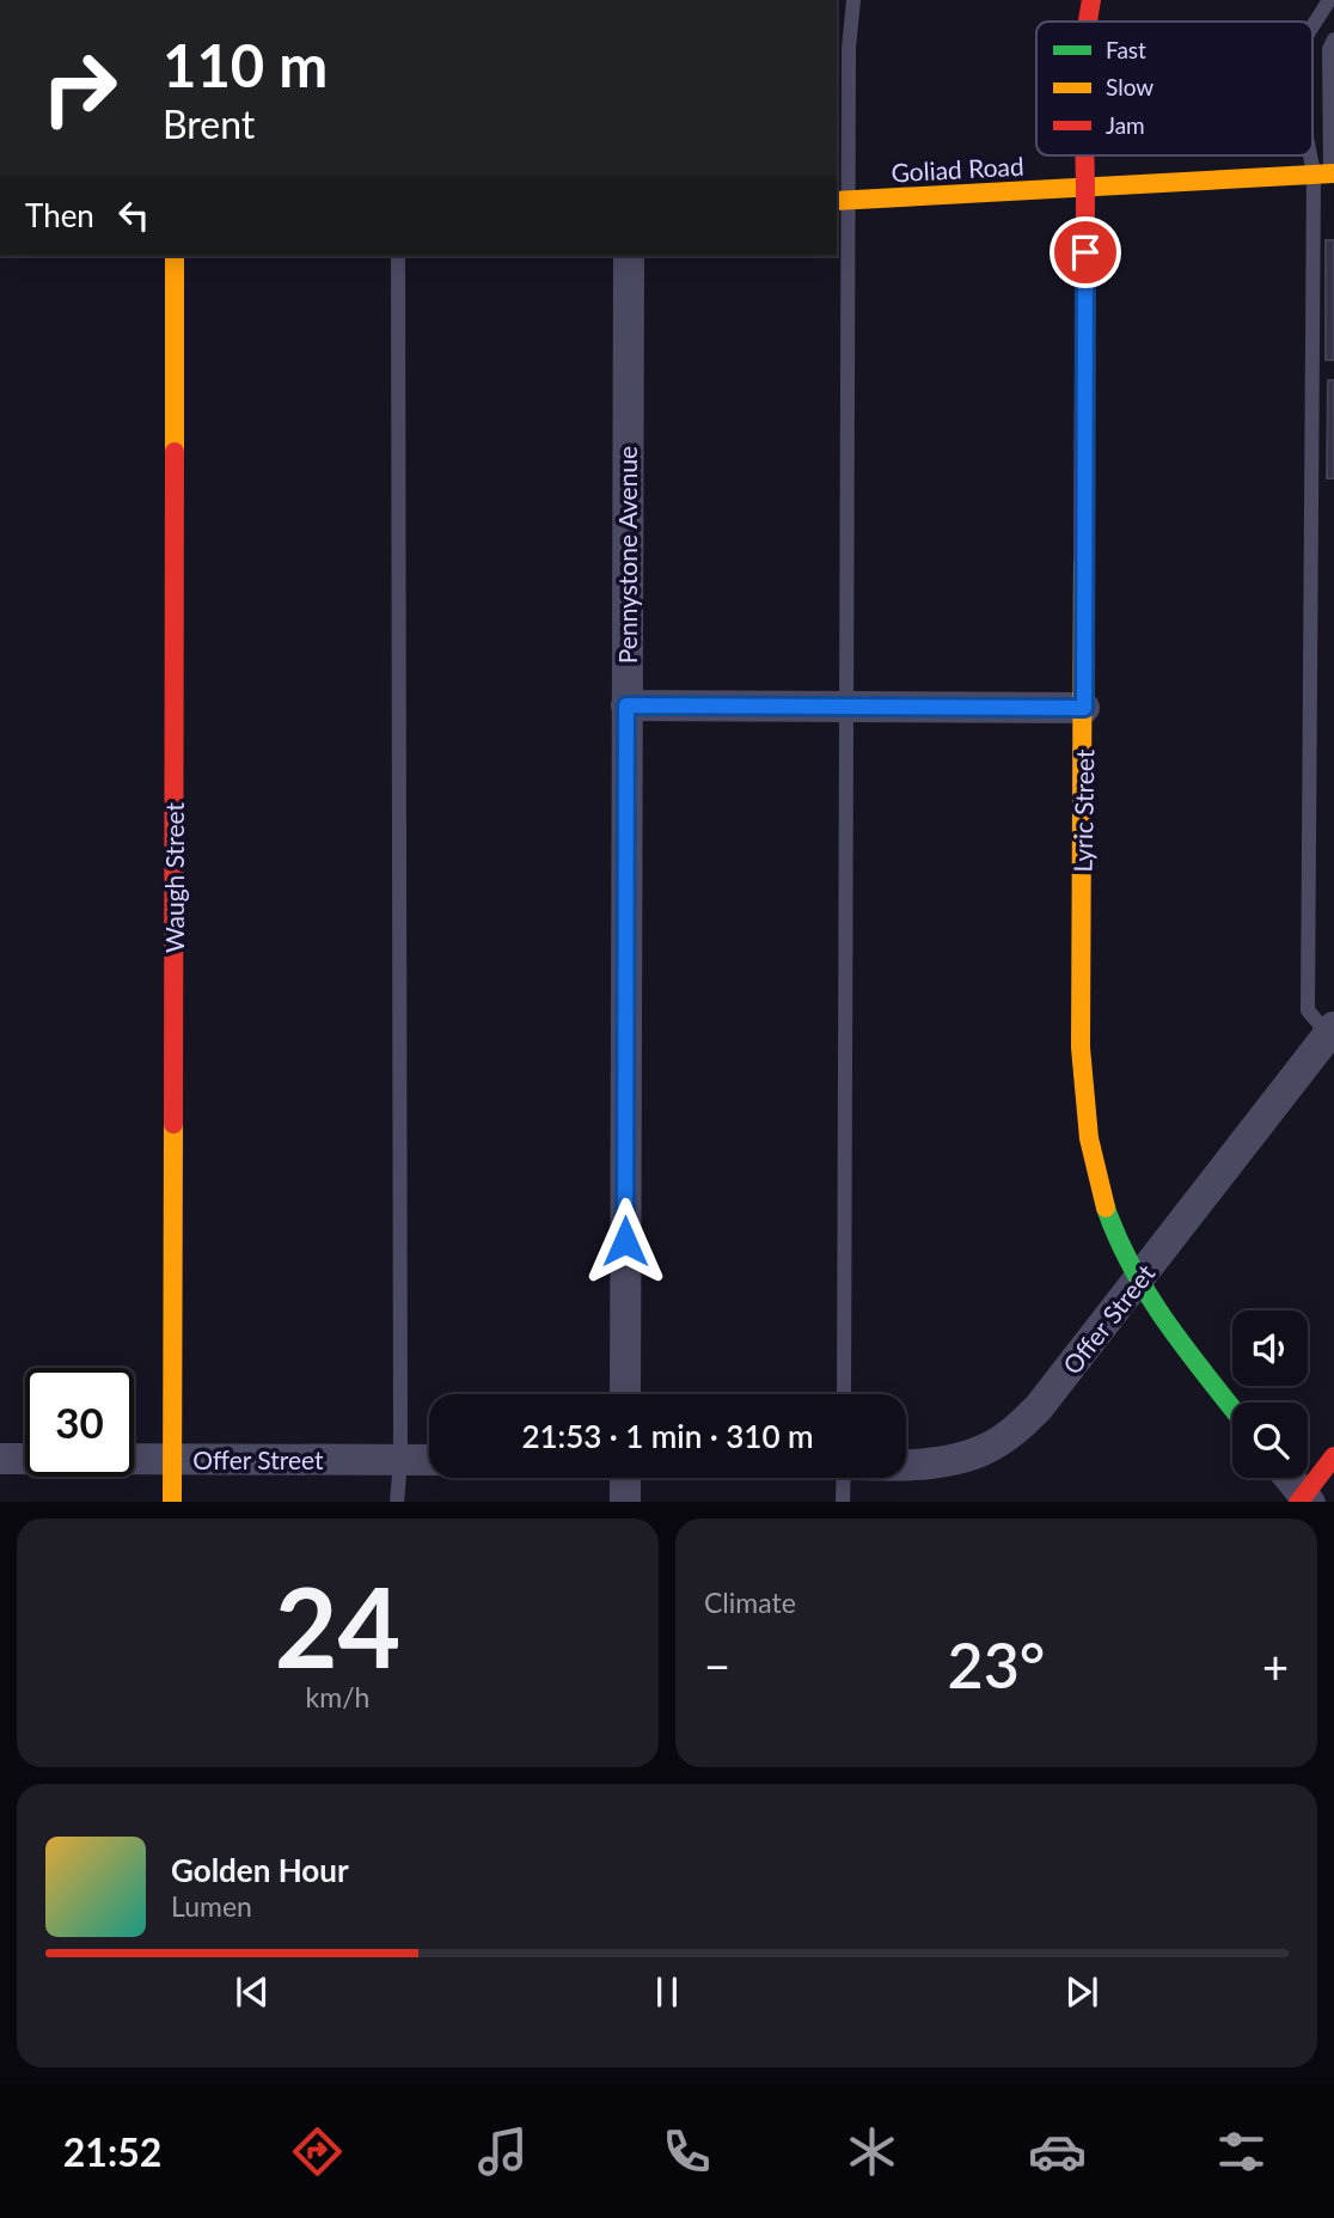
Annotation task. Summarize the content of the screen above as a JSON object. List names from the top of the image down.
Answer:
{
  "streets": {
    "street": [
      "Goliad Road",
      "Pennystone Avenue",
      "Lyric Street",
      "Waugh Street",
      "Offer Street"
    ]
  },
  "crossings": [
    ["Goliad Road", "Lyric Street"],
    ["Lyric Street", "Offer Street"],
    ["Waugh Street", "Offer Street"]
  ],
  "legend": ["Fast", "Slow", "Jam"],
  "page": {
    "turn": ["110 m", "Brent"],
    "then": "Then",
    "limit": "30",
    "trip": "21:53 · 1 min · 310 m",
    "tile": [
      ["24", "km/h"],
      "Climate"
    ],
    "heat": ["−", "23°", "+"],
    "song": ["Golden Hour", "Lumen"],
    "tabs": "21:52"
  }
}
